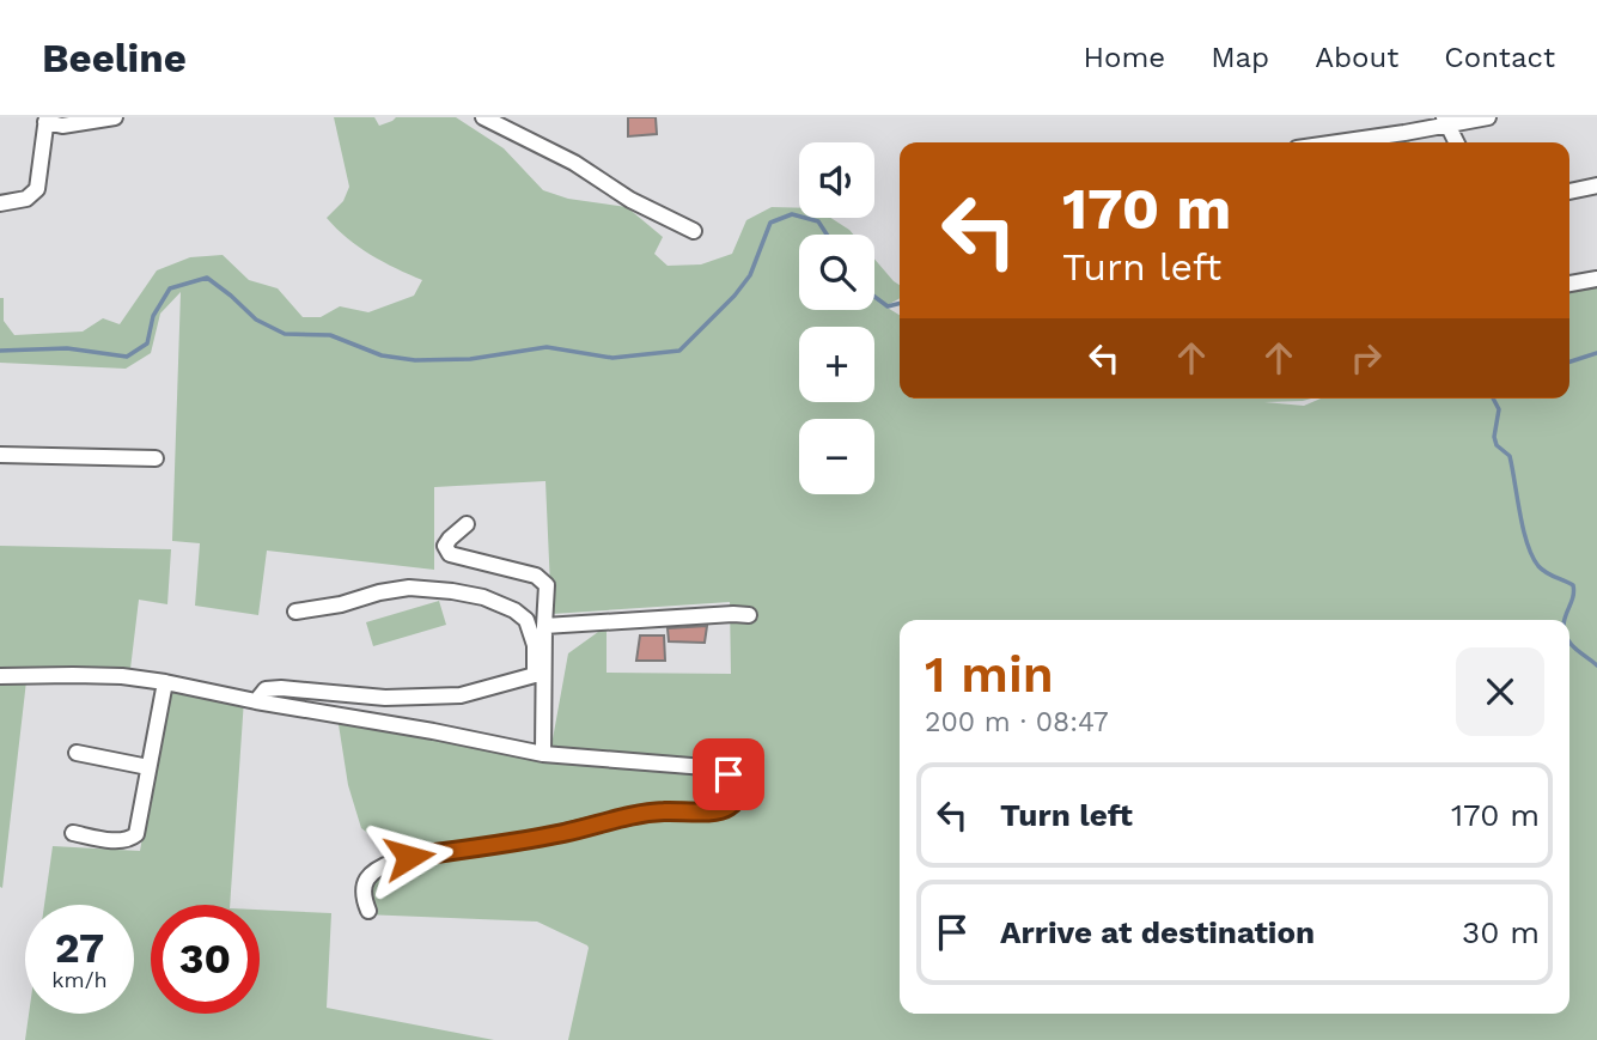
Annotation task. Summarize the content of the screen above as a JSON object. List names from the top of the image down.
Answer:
{
  "page": {
    "header": "Beeline",
    "nav": [
      "Home",
      "Map",
      "About",
      "Contact"
    ],
    "map_buttons": ["+", "−"],
    "turn": ["170 m", "Turn left"],
    "heading": ["1 min", "200 m · 08:47"],
    "list": [
      {
        "name": "Turn left",
        "value": "170 m"
      },
      {
        "name": "Arrive at destination",
        "value": "30 m"
      }
    ],
    "speed": "27 km/h",
    "limit": "30"
  }
}
